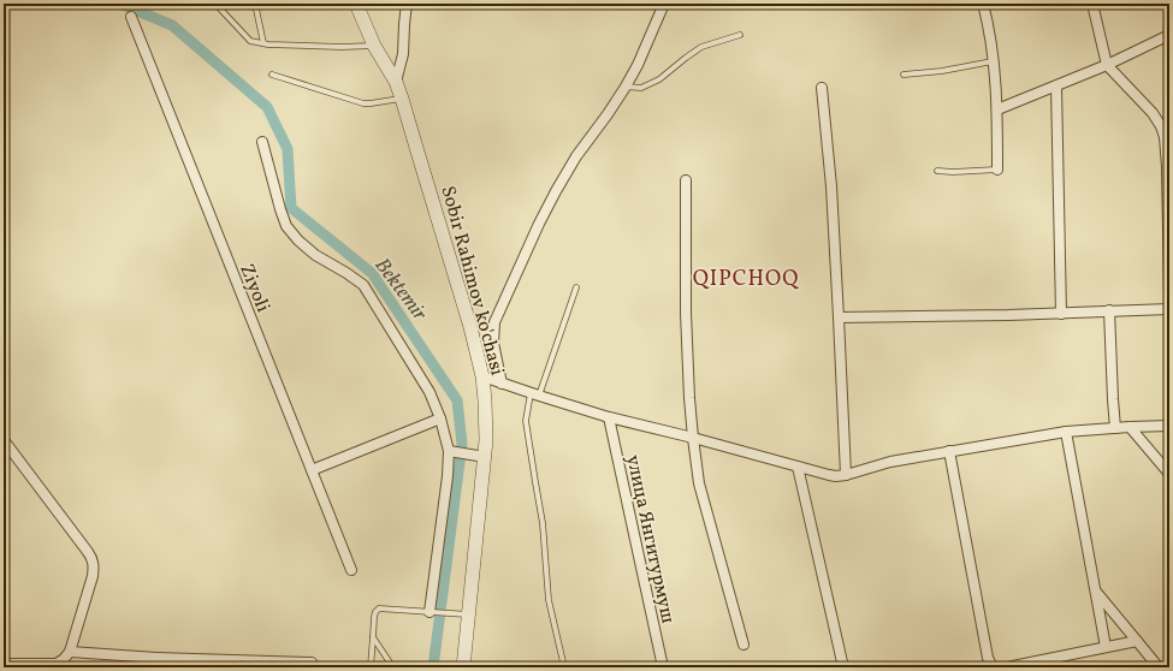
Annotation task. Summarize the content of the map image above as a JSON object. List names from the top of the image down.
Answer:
{
  "streets": {
    "street": ["Sobir Rahimov ko'chasi", "Ziyoli", "улица Янгитурмуш"]
  },
  "districts": ["QIPCHOQ"],
  "water": ["Bektemir"]
}
